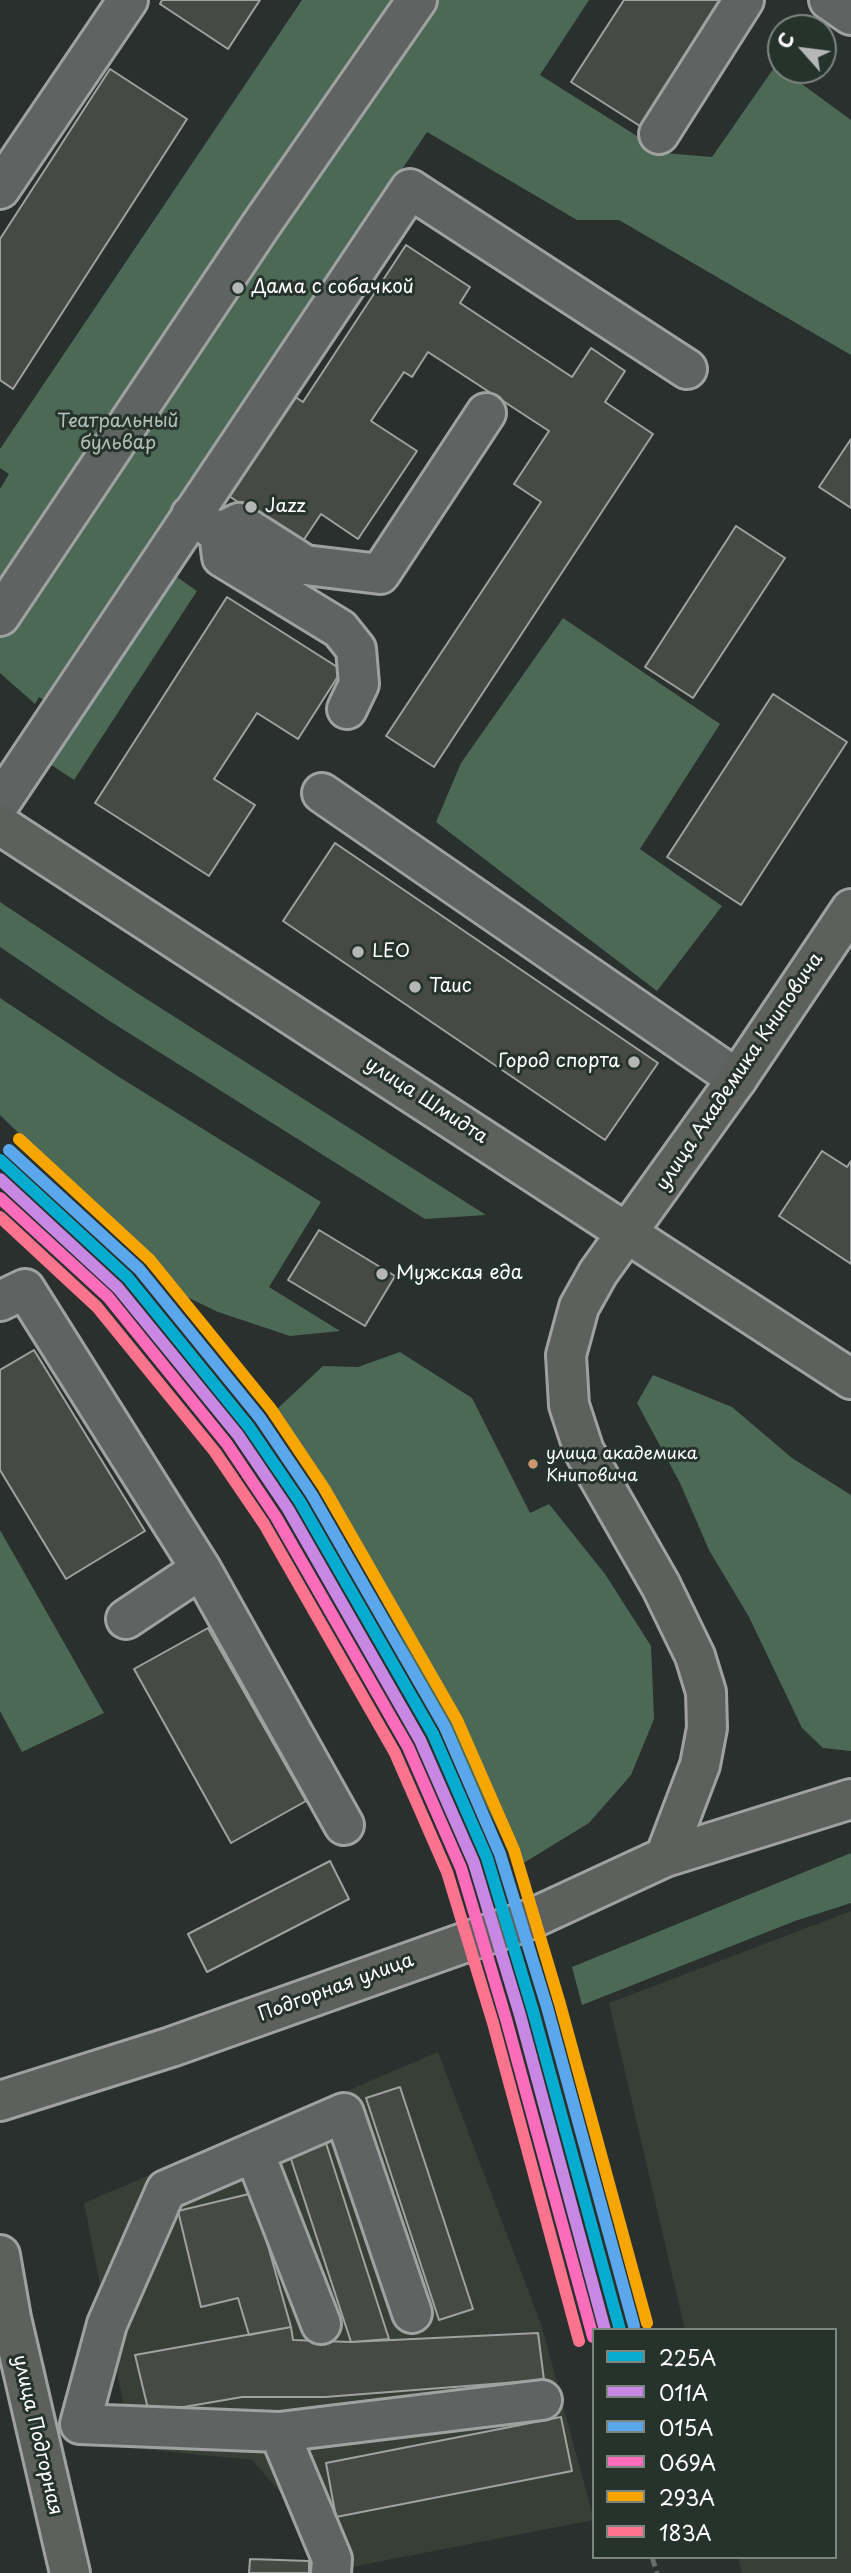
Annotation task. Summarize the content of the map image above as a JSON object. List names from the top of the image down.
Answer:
{
  "streets": {
    "main road": [
      "улица Академика Книповича",
      "улица Шмидта",
      "Подгорная улица",
      "улица Подгорная"
    ]
  },
  "crossings": [
    ["улица Академика Книповича", "улица Шмидта"]
  ],
  "parks": ["Театральный бульвар"],
  "places": [
    "Дама с собачкой",
    "Jazz",
    "LEO",
    "Таис",
    "Город спорта",
    "Мужская еда",
    "улица академика Книповича"
  ],
  "lines": [
    "transit line 293А",
    "transit line 015А",
    "transit line 225А",
    "transit line 011А",
    "transit line 069А",
    "transit line 183А"
  ],
  "legend": [
    "225А",
    "011А",
    "015А",
    "069А",
    "293А",
    "183А"
  ],
  "north": "top left"
}
